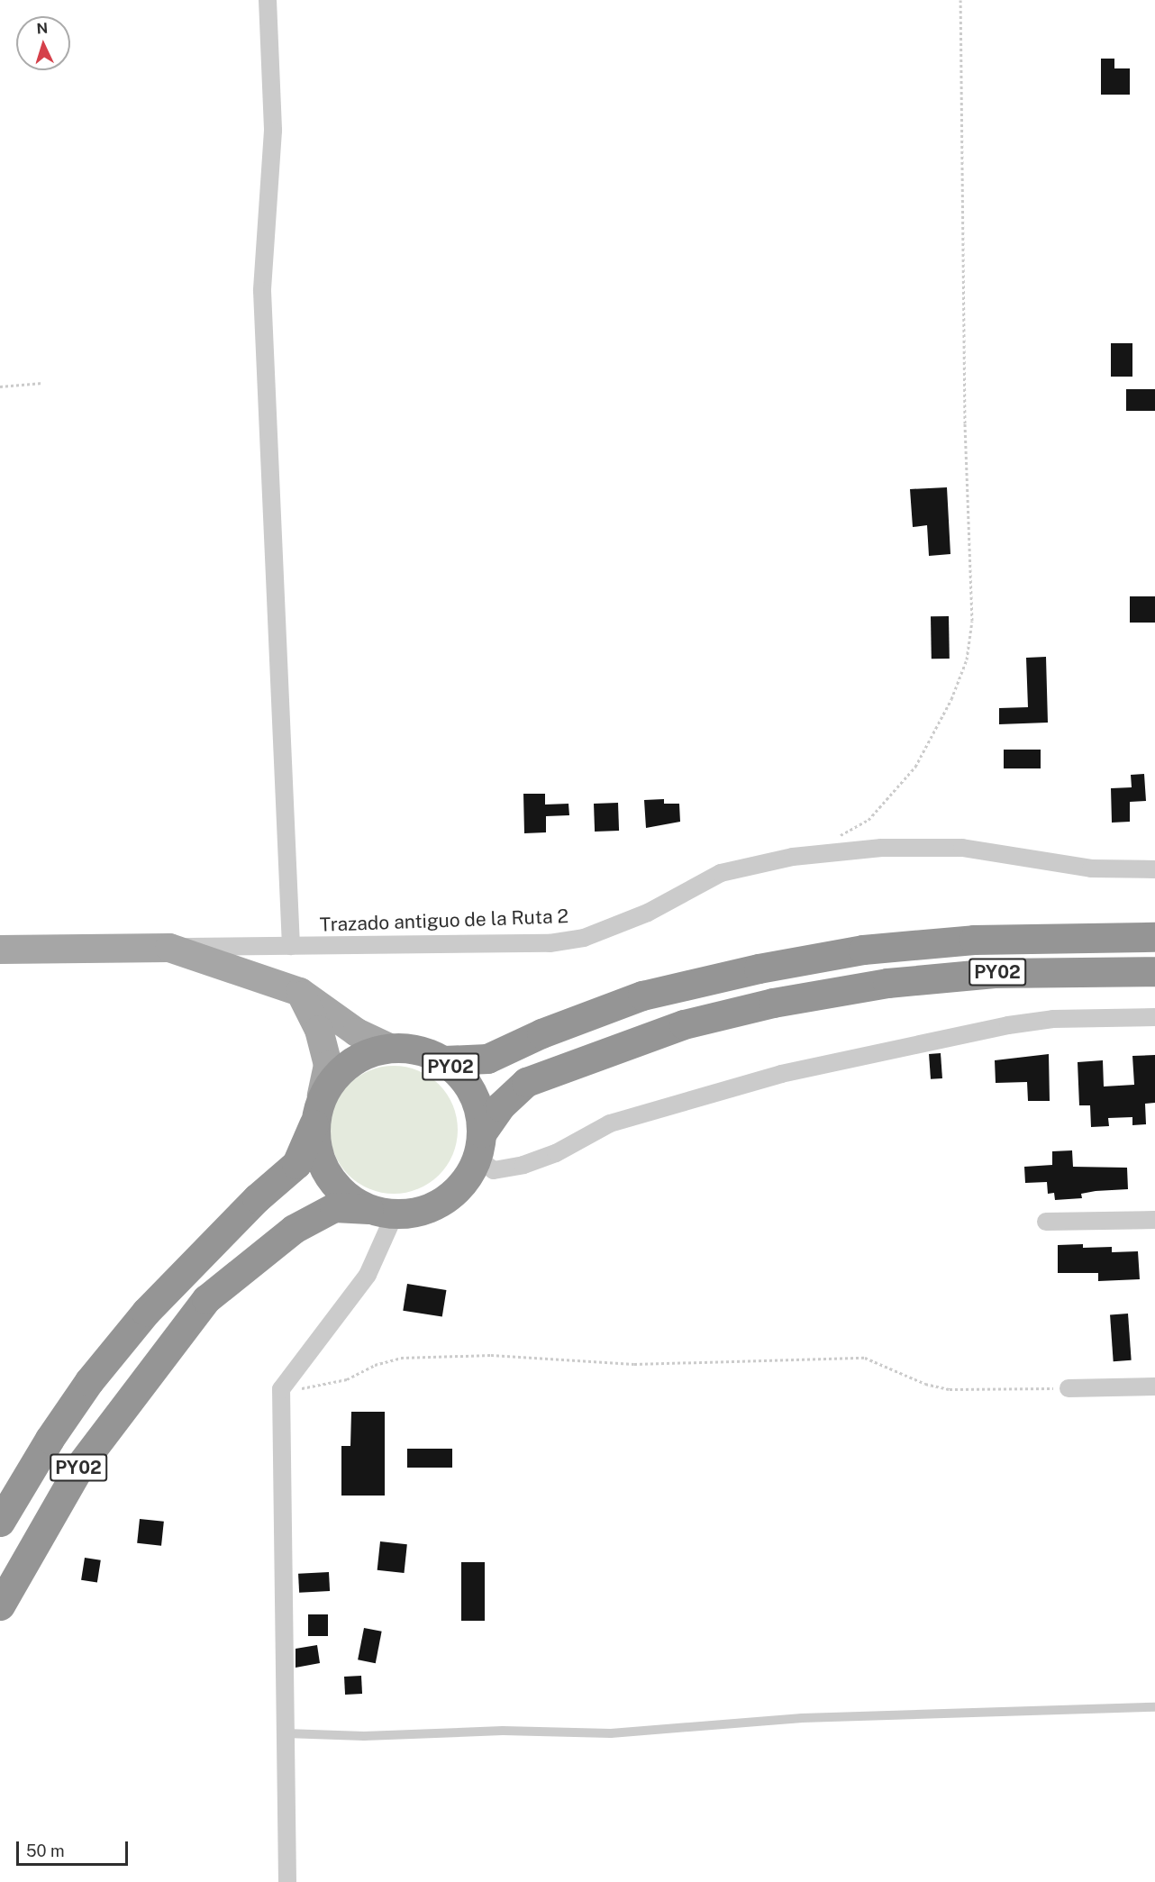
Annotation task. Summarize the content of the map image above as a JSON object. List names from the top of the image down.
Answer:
{
  "streets": {
    "highway": ["PY02"],
    "street": ["Trazado antiguo de la Ruta 2"]
  },
  "crossings": [
    ["Trazado antiguo de la Ruta 2", "PY02"]
  ],
  "scale_bar": "50 m",
  "north": "top"
}
